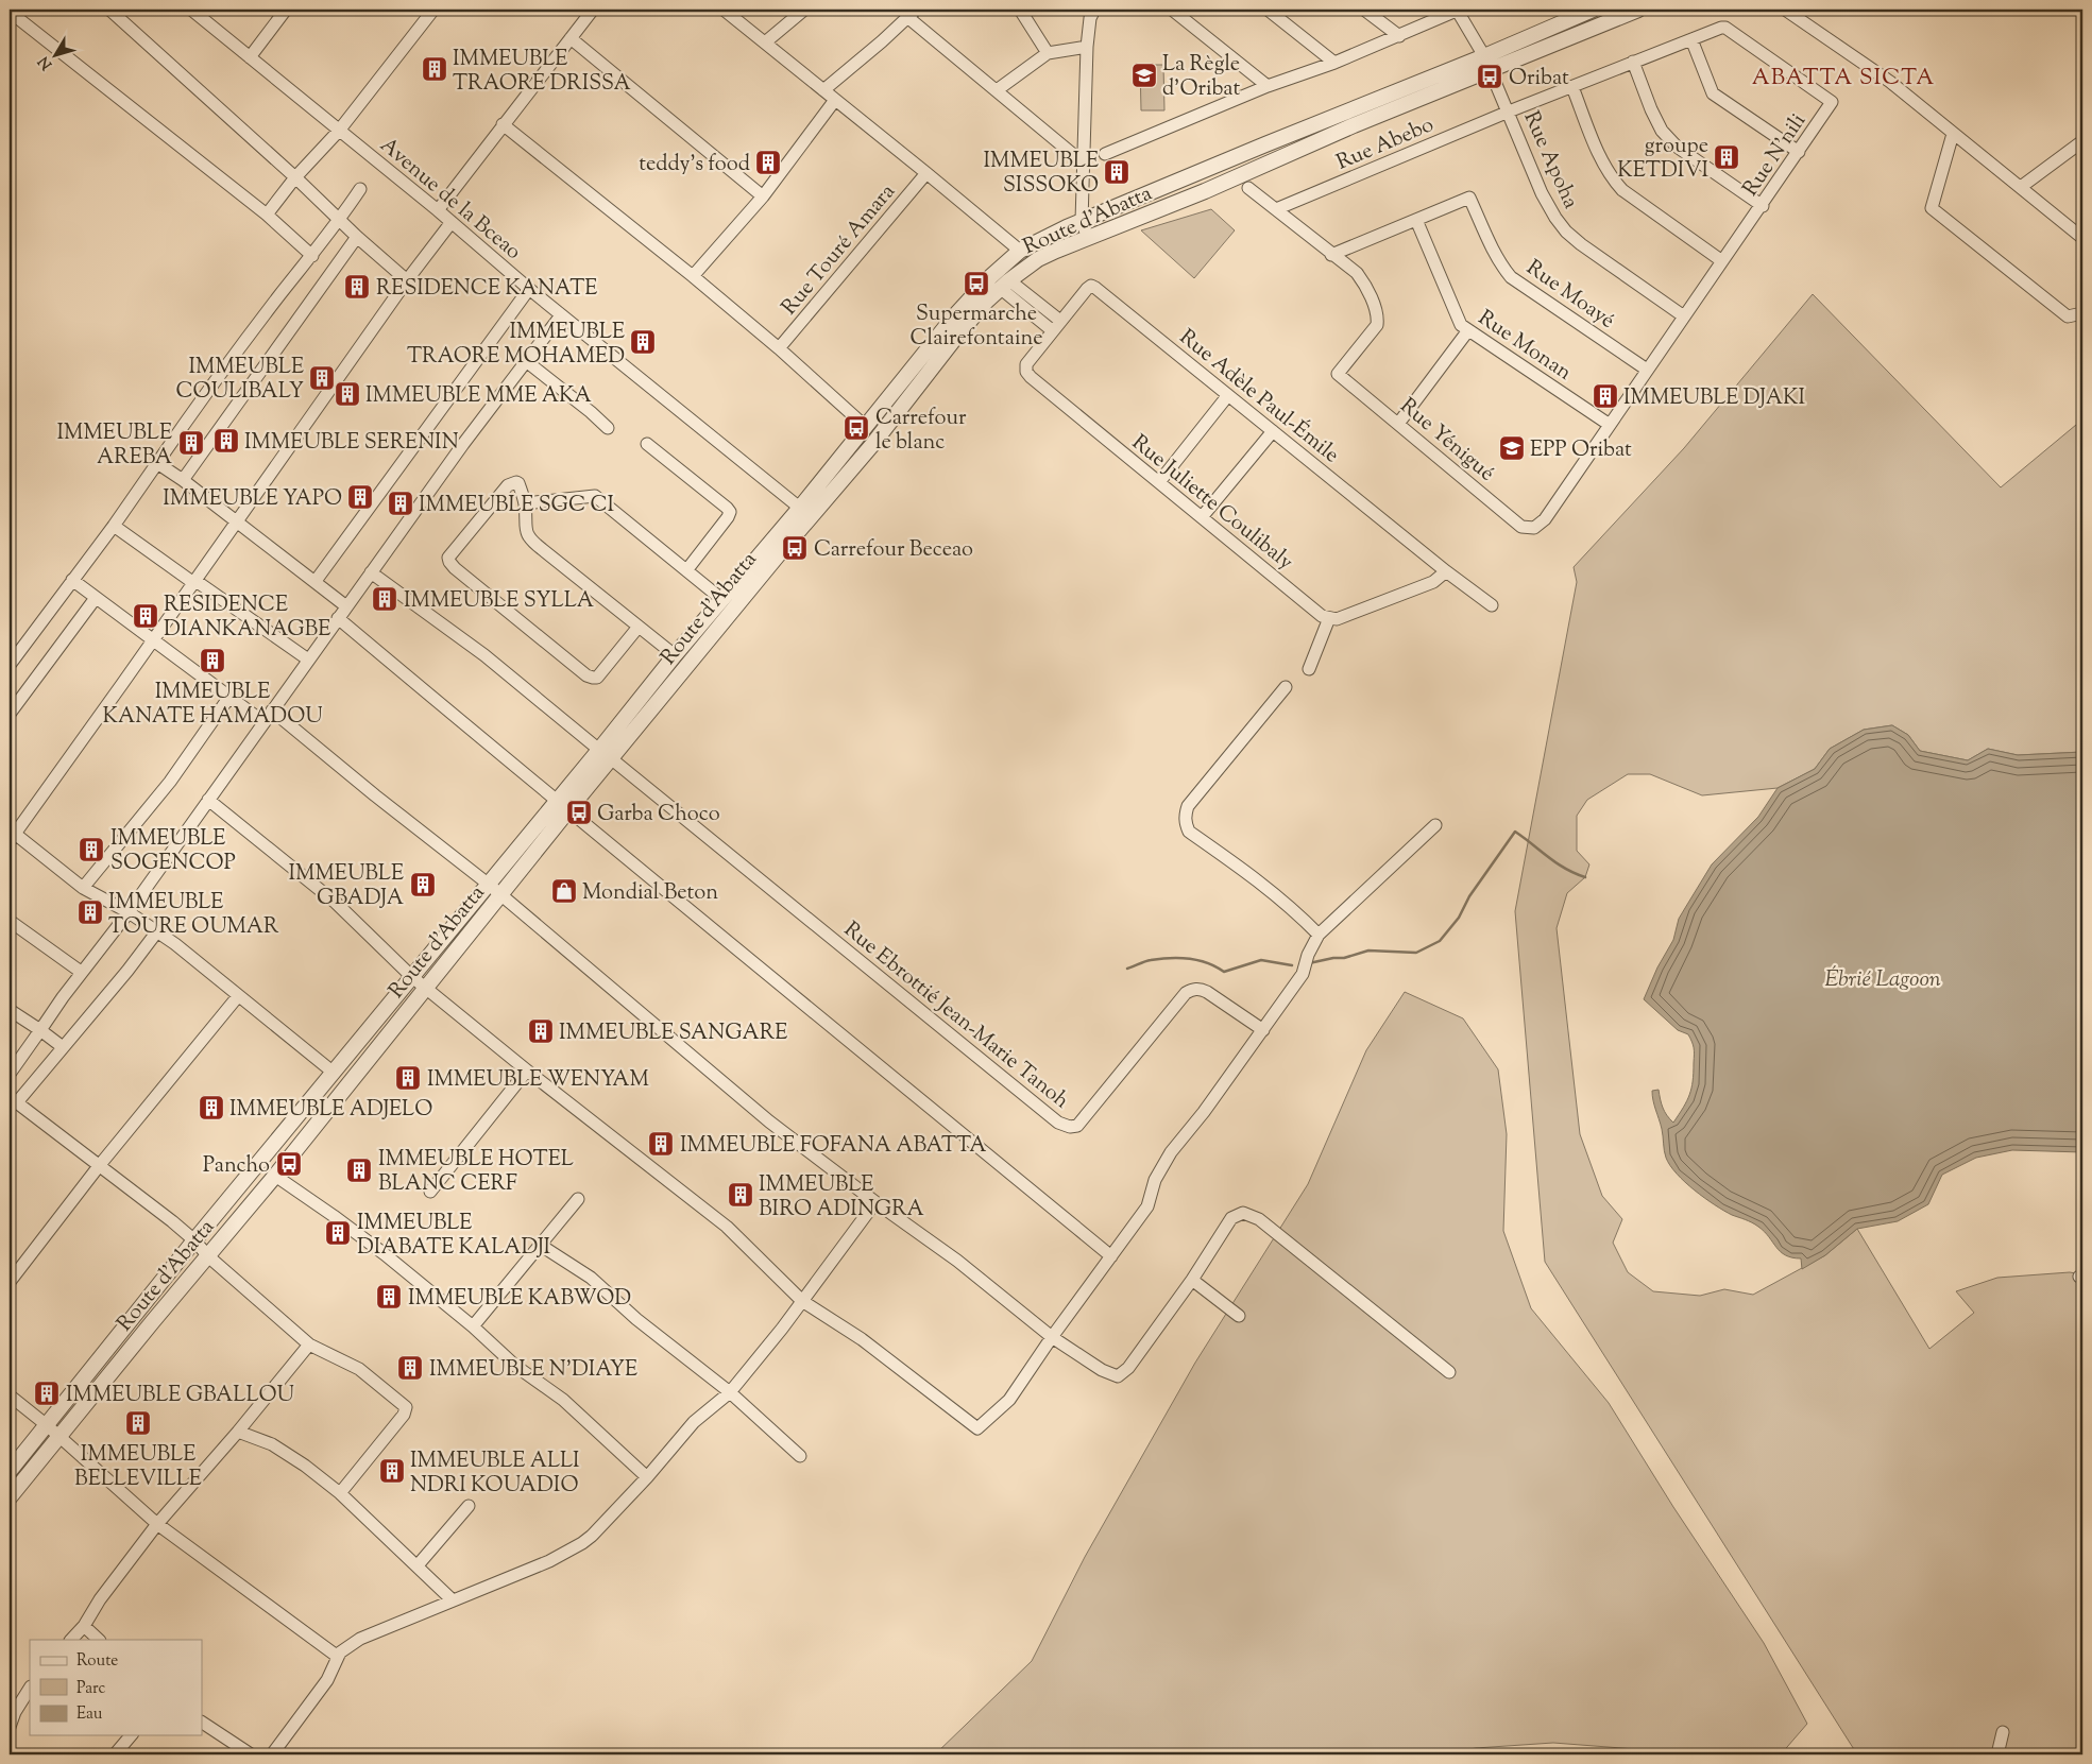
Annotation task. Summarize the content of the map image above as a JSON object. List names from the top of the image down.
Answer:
{
  "streets": {
    "street": [
      "Rue Abebo",
      "Rue N'nili",
      "Rue Apoha",
      "Avenue de la Bceao",
      "Route d'Abatta",
      "Rue Touré Amara",
      "Rue Moayé",
      "Rue Monan",
      "Rue Adèle Paul-Émile",
      "Rue Yénigué",
      "Rue Juliette Coulibaly",
      "Rue Ebrottié Jean-Marie Tanoh"
    ]
  },
  "crossings": [
    ["Rue Abebo", "Rue N'nili"],
    ["Rue Abebo", "Rue Apoha"],
    ["Rue Abebo", "Rue Yénigué"],
    ["Rue N'nili", "Rue Apoha"],
    ["Rue N'nili", "Rue Yénigué"],
    ["Rue Apoha", "Route d'Abatta"],
    ["Rue Apoha", "Rue Yénigué"],
    ["Avenue de la Bceao", "Route d'Abatta"],
    ["Route d'Abatta", "Rue Ebrottié Jean-Marie Tanoh"],
    ["Rue Moayé", "Rue Monan"],
    ["Rue Moayé", "Rue Yénigué"],
    ["Rue Monan", "Rue Yénigué"],
    ["Rue Adèle Paul-Émile", "Rue Juliette Coulibaly"]
  ],
  "districts": ["ABATTA SICTA"],
  "water": ["Ébrié Lagoon"],
  "places": {
    "building": [
      "IMMEUBLE TRAORE DRISSA",
      "groupe KETDIVI",
      "teddy's food",
      "IMMEUBLE SISSOKO",
      "RESIDENCE KANATE",
      "IMMEUBLE TRAORE MOHAMED",
      "IMMEUBLE COULIBALY",
      "IMMEUBLE MME AKA",
      "IMMEUBLE DJAKI",
      "IMMEUBLE SERENIN",
      "IMMEUBLE AREBA",
      "IMMEUBLE YAPO",
      "IMMEUBLE SGC CI",
      "IMMEUBLE SYLLA",
      "RESIDENCE DIANKANAGBE",
      "IMMEUBLE KANATE HAMADOU",
      "IMMEUBLE SOGENCOP",
      "IMMEUBLE GBADJA",
      "IMMEUBLE TOURE OUMAR",
      "IMMEUBLE SANGARE",
      "IMMEUBLE WENYAM",
      "IMMEUBLE ADJELO",
      "IMMEUBLE FOFANA ABATTA",
      "IMMEUBLE HOTEL BLANC CERF",
      "IMMEUBLE BIRO ADINGRA",
      "IMMEUBLE DIABATE KALADJI",
      "IMMEUBLE KABWOD",
      "IMMEUBLE N'DIAYE",
      "IMMEUBLE GBALLOU",
      "IMMEUBLE BELLEVILLE",
      "IMMEUBLE ALLI NDRI KOUADIO"
    ],
    "school or university": ["La Règle d'Oribat", "EPP Oribat"],
    "bus stop": [
      "Oribat",
      "Supermarche Clairefontaine",
      "Carrefour le blanc",
      "Carrefour Beceao",
      "Garba Choco",
      "Pancho"
    ],
    "shop": ["Mondial Beton"]
  },
  "legend": ["Route", "Parc", "Eau"],
  "north": "bottom left"
}
